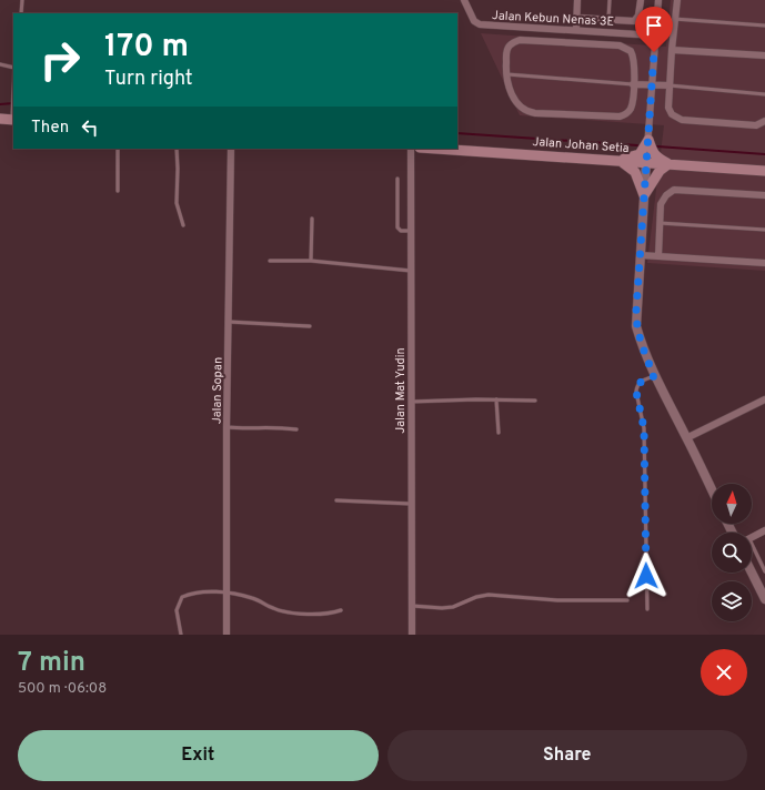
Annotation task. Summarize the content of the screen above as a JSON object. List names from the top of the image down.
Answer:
{
  "streets": {
    "main road": ["Jalan Johan Setia"],
    "street": ["Jalan Kebun Nenas 3E", "Jalan Sopan", "Jalan Mat Yudin"]
  },
  "north": "top",
  "page": {
    "turn": ["170 m", "Turn right"],
    "then": "Then",
    "heading": ["7 min", "500 m · 06:08"],
    "buttons": ["Exit", "Share"]
  }
}
